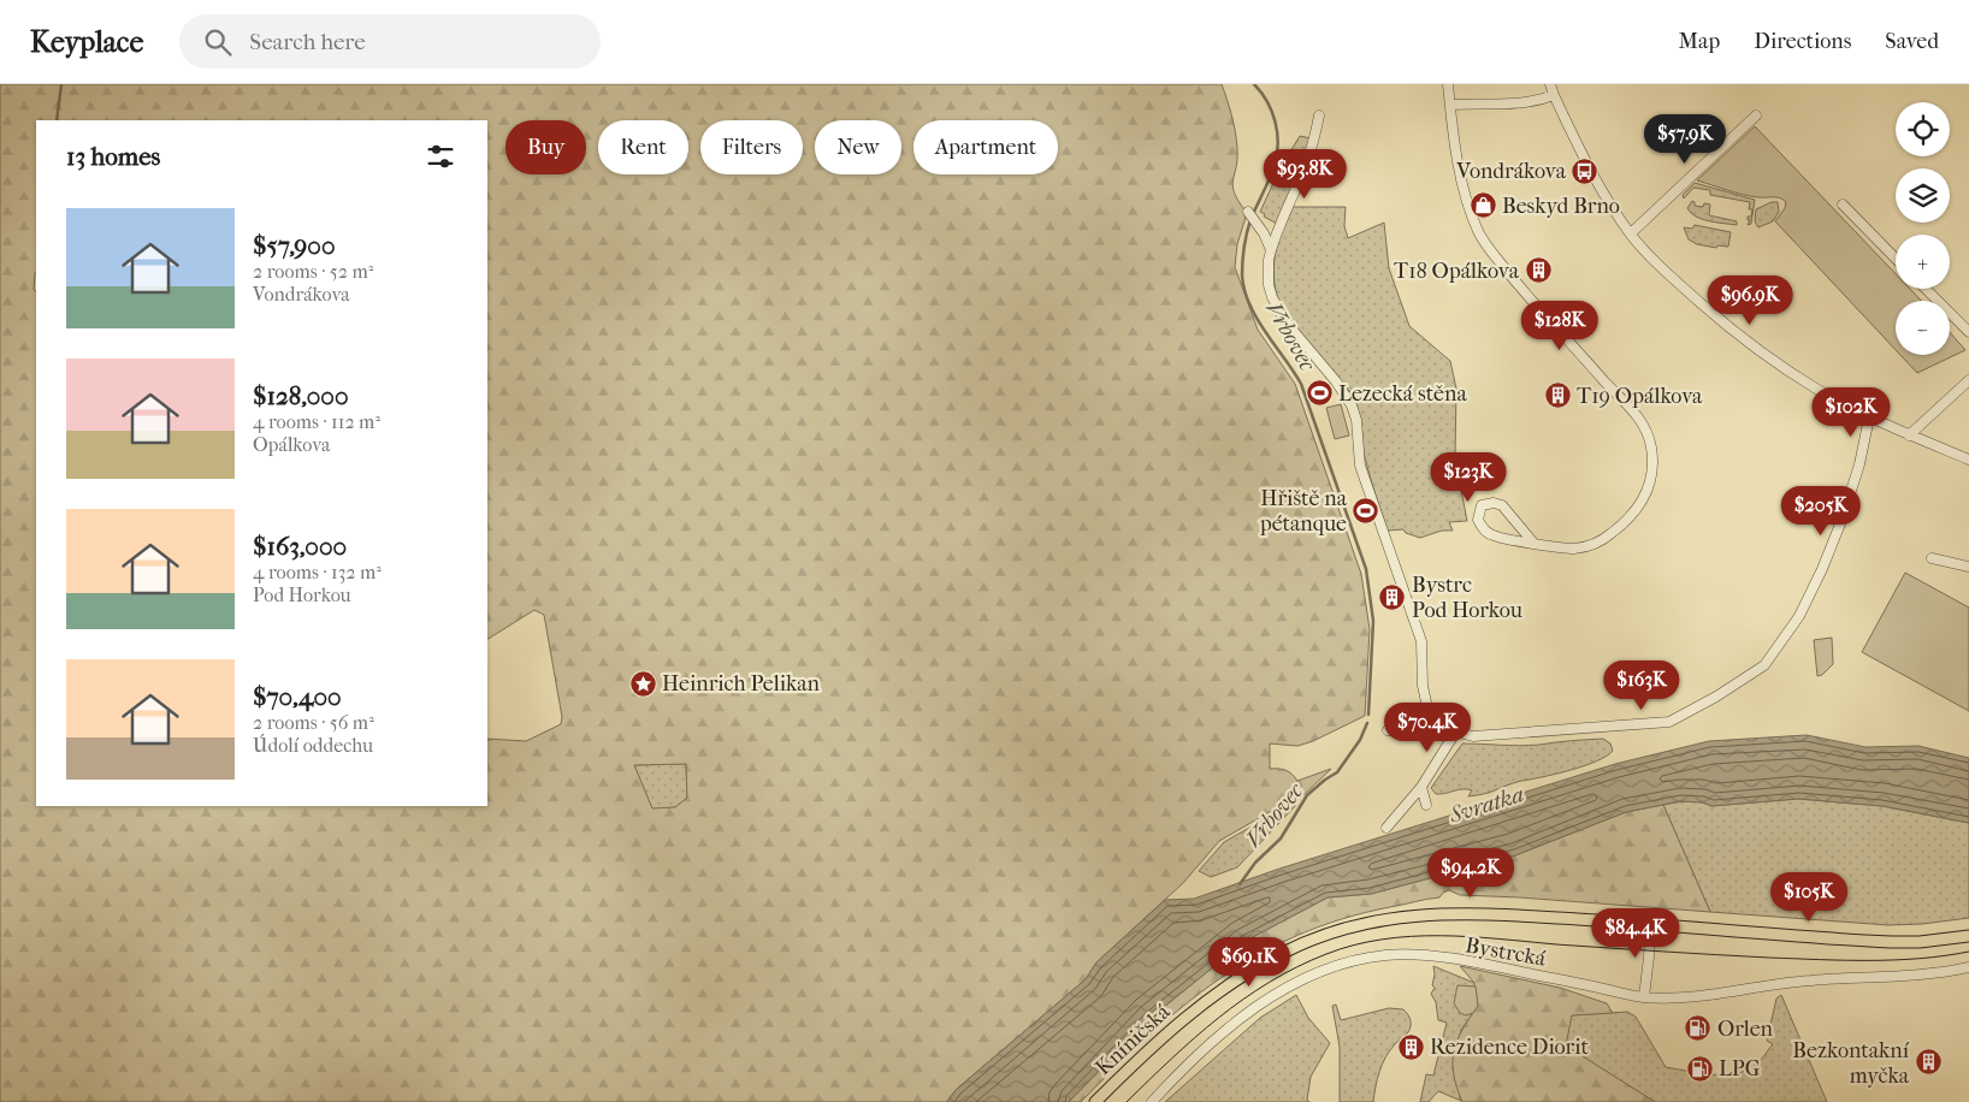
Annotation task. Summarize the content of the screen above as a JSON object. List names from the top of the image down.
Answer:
{
  "streets": {
    "main road": ["Kníničská"],
    "street": ["Bystrcká"]
  },
  "water": ["Vrbovec", "Svratka"],
  "places": {
    "bus stop": ["Vondrákova"],
    "shop": ["Beskyd Brno"],
    "building": [
      "T18 Opálkova",
      "T19 Opálkova",
      "Bystrc Pod Horkou",
      "Rezidence Diorit",
      "Bezkontakní myčka"
    ],
    "sports": ["Lezecká stěna", "Hřiště na pétanque"],
    "place": ["Heinrich Pelikan"],
    "fuel station": ["Orlen", "LPG"]
  },
  "page": {
    "header": "Keyplace",
    "search": "Search here",
    "nav": ["Map", "Directions", "Saved"],
    "map_buttons": ["+", "−"],
    "price": [
      "$57.9K",
      "$93.8K",
      "$96.9K",
      "$128K",
      "$102K",
      "$123K",
      "$205K",
      "$163K",
      "$70.4K",
      "$94.2K",
      "$105K",
      "$84.4K",
      "$69.1K"
    ],
    "chip": [
      "Buy",
      "Rent",
      "Filters",
      "New",
      "Apartment"
    ],
    "heading": "13 homes",
    "list": [
      {
        "name": "$57,900",
        "note": "2 rooms · 52 m² · Vondrákova"
      },
      {
        "name": "$128,000",
        "note": "4 rooms · 112 m² · Opálkova"
      },
      {
        "name": "$163,000",
        "note": "4 rooms · 132 m² · Pod Horkou"
      },
      {
        "name": "$70,400",
        "note": "2 rooms · 56 m² · Údolí oddechu"
      }
    ]
  }
}
